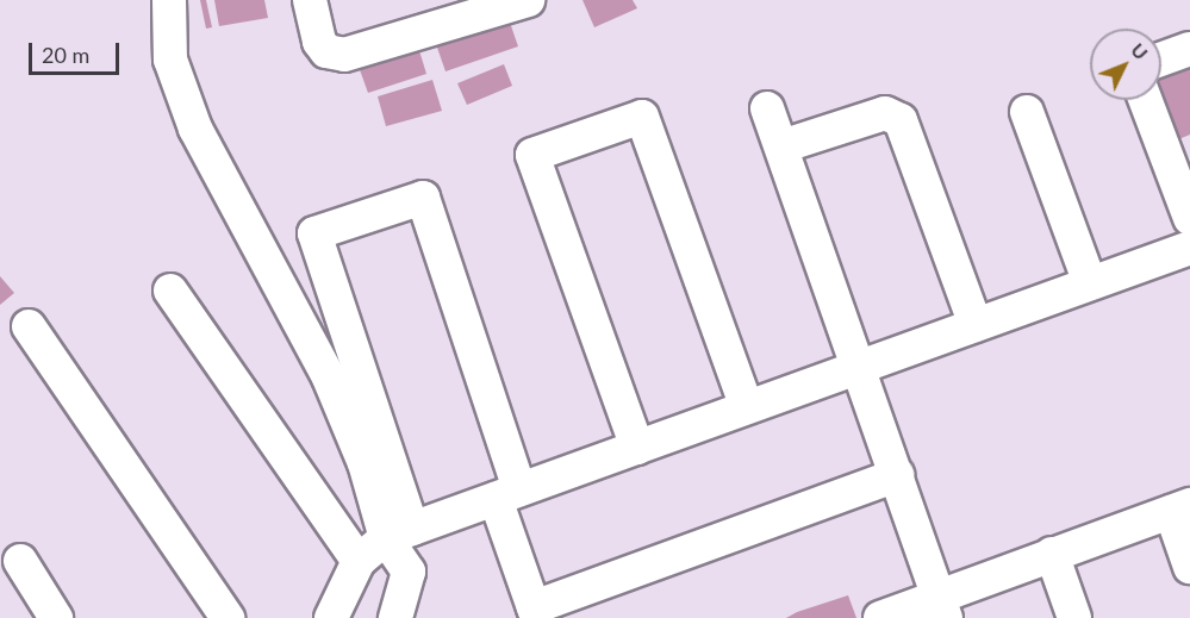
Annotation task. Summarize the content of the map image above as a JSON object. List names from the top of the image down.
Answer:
{
  "scale_bar": "20 m",
  "north": "top right"
}
